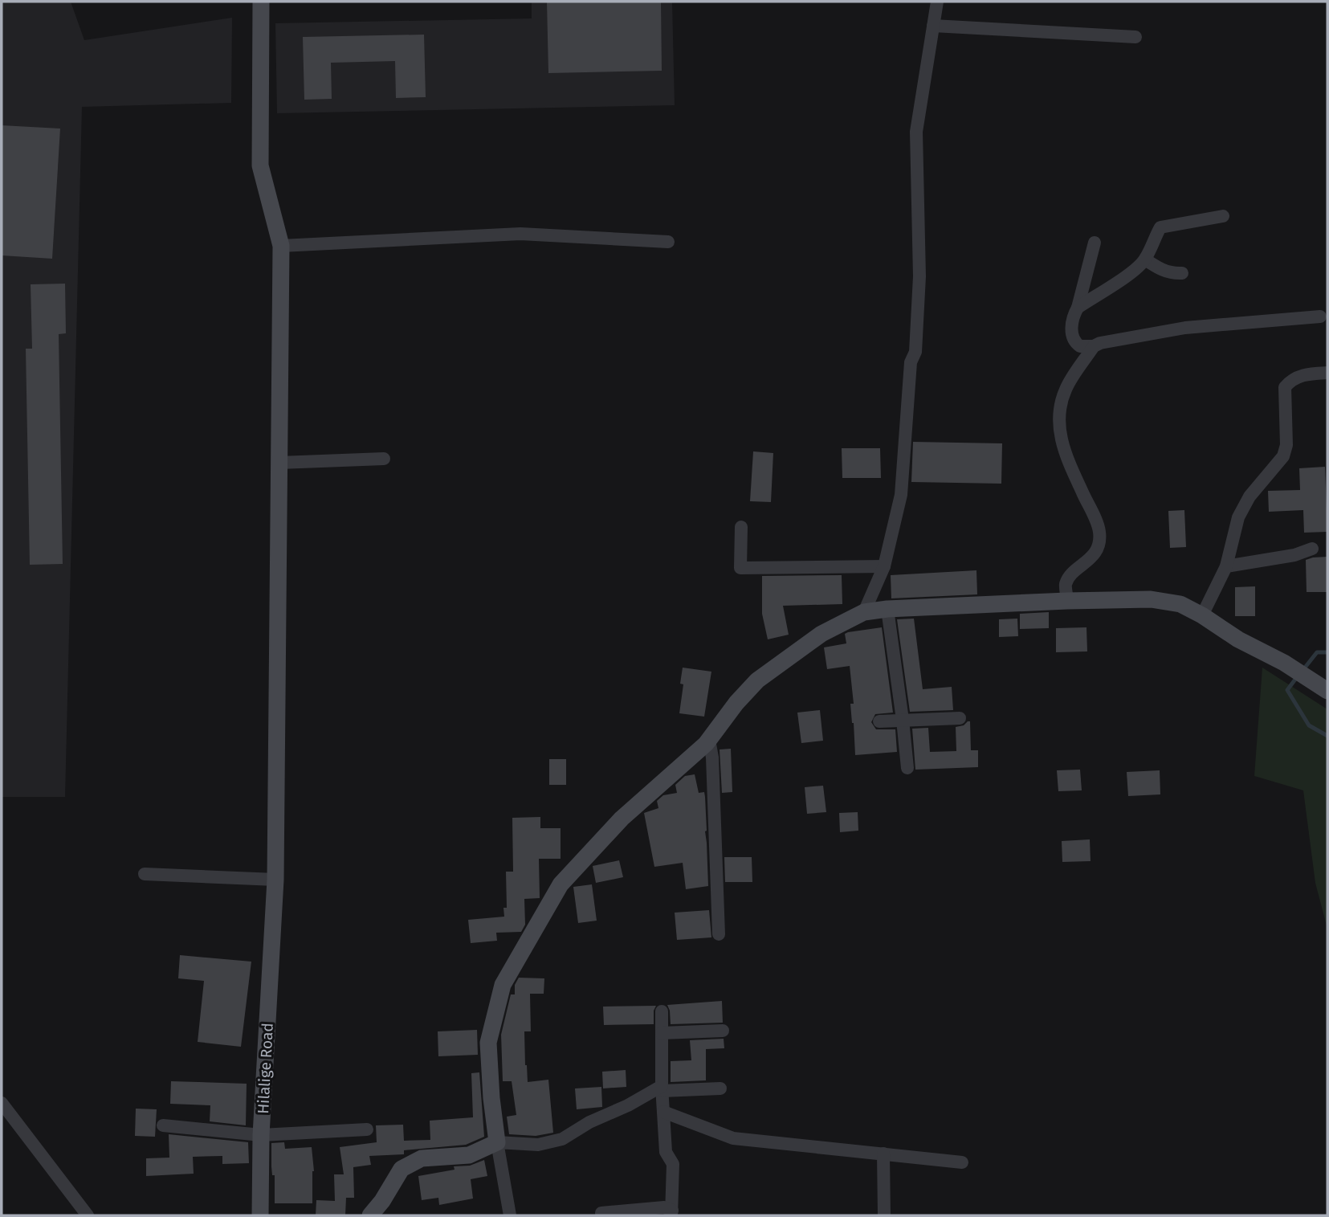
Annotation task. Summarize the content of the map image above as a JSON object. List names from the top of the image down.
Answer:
{
  "streets": {
    "street": ["Hilalige Road"]
  }
}
